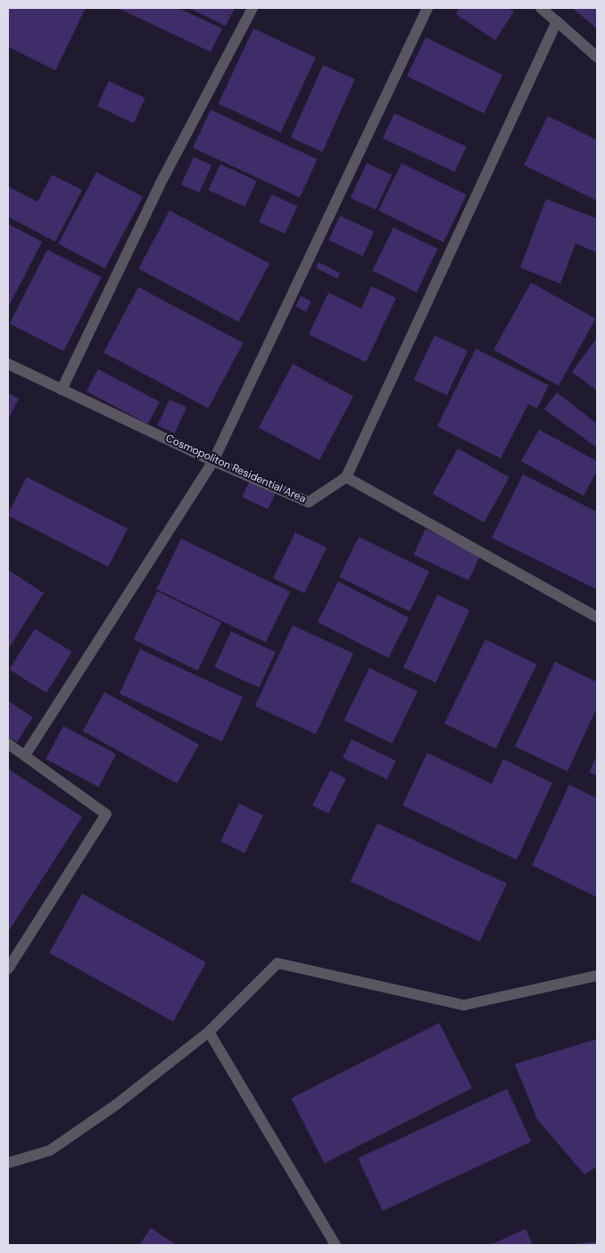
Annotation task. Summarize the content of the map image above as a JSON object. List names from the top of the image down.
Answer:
{
  "streets": {
    "street": ["Cosmopoliton Residential Area"]
  }
}
